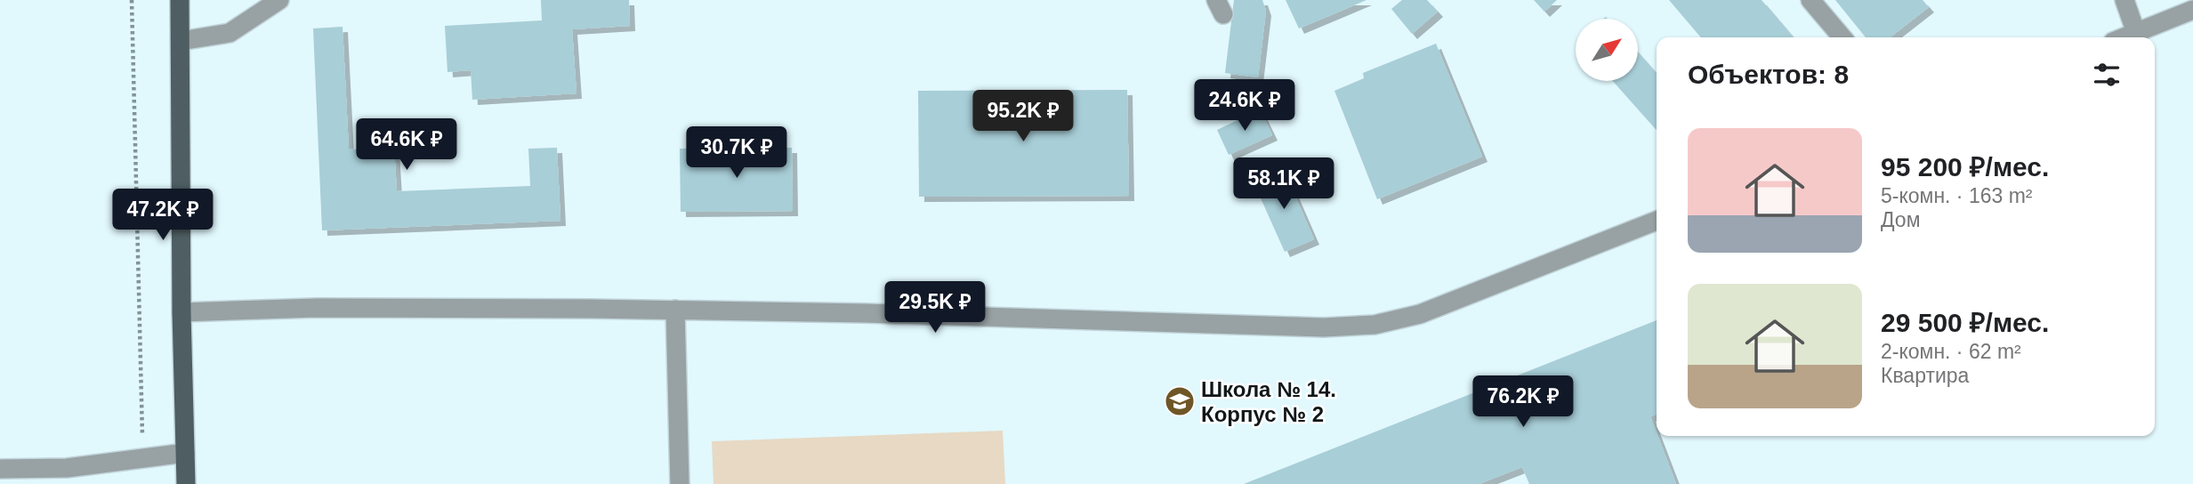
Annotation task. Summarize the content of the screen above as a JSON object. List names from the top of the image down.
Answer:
{
  "places": {
    "school or university": ["Школа № 14. Корпус № 2"]
  },
  "north": "top right",
  "page": {
    "heading": "Объектов: 8",
    "price": [
      "24.6K ₽",
      "95.2K ₽",
      "64.6K ₽",
      "30.7K ₽",
      "58.1K ₽",
      "47.2K ₽",
      "29.5K ₽",
      "76.2K ₽"
    ],
    "list": [
      {
        "name": "95 200 ₽/мес.",
        "note": "5-комн. · 163 m² · Дом"
      },
      {
        "name": "29 500 ₽/мес.",
        "note": "2-комн. · 62 m² · Квартира"
      }
    ]
  }
}
